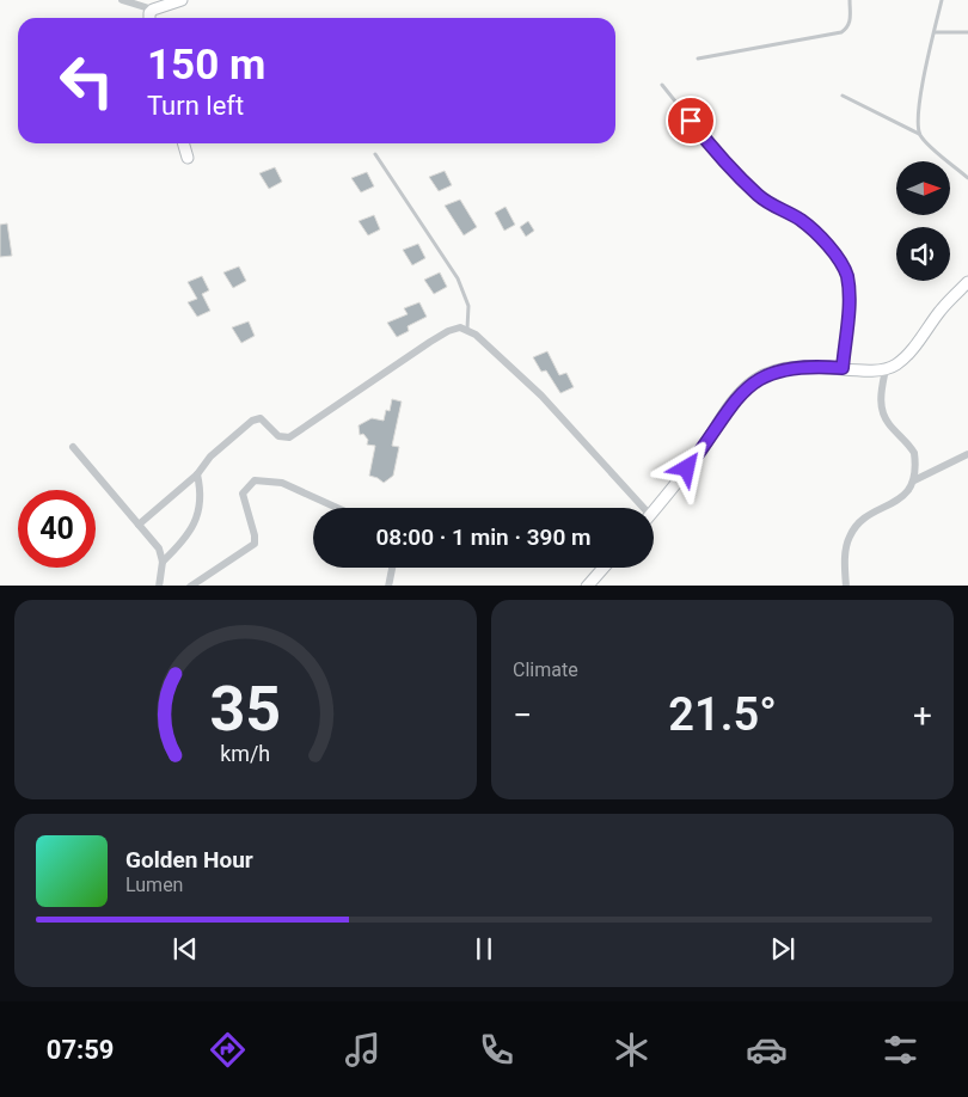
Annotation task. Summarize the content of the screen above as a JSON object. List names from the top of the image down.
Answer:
{
  "north": "right",
  "page": {
    "turn": ["150 m", "Turn left"],
    "limit": "40",
    "trip": "08:00 · 1 min · 390 m",
    "tile": "Climate",
    "heat": ["−", "21.5°", "+"],
    "song": ["Golden Hour", "Lumen"],
    "tabs": "07:59",
    "gauge": ["35", "km/h"]
  }
}
